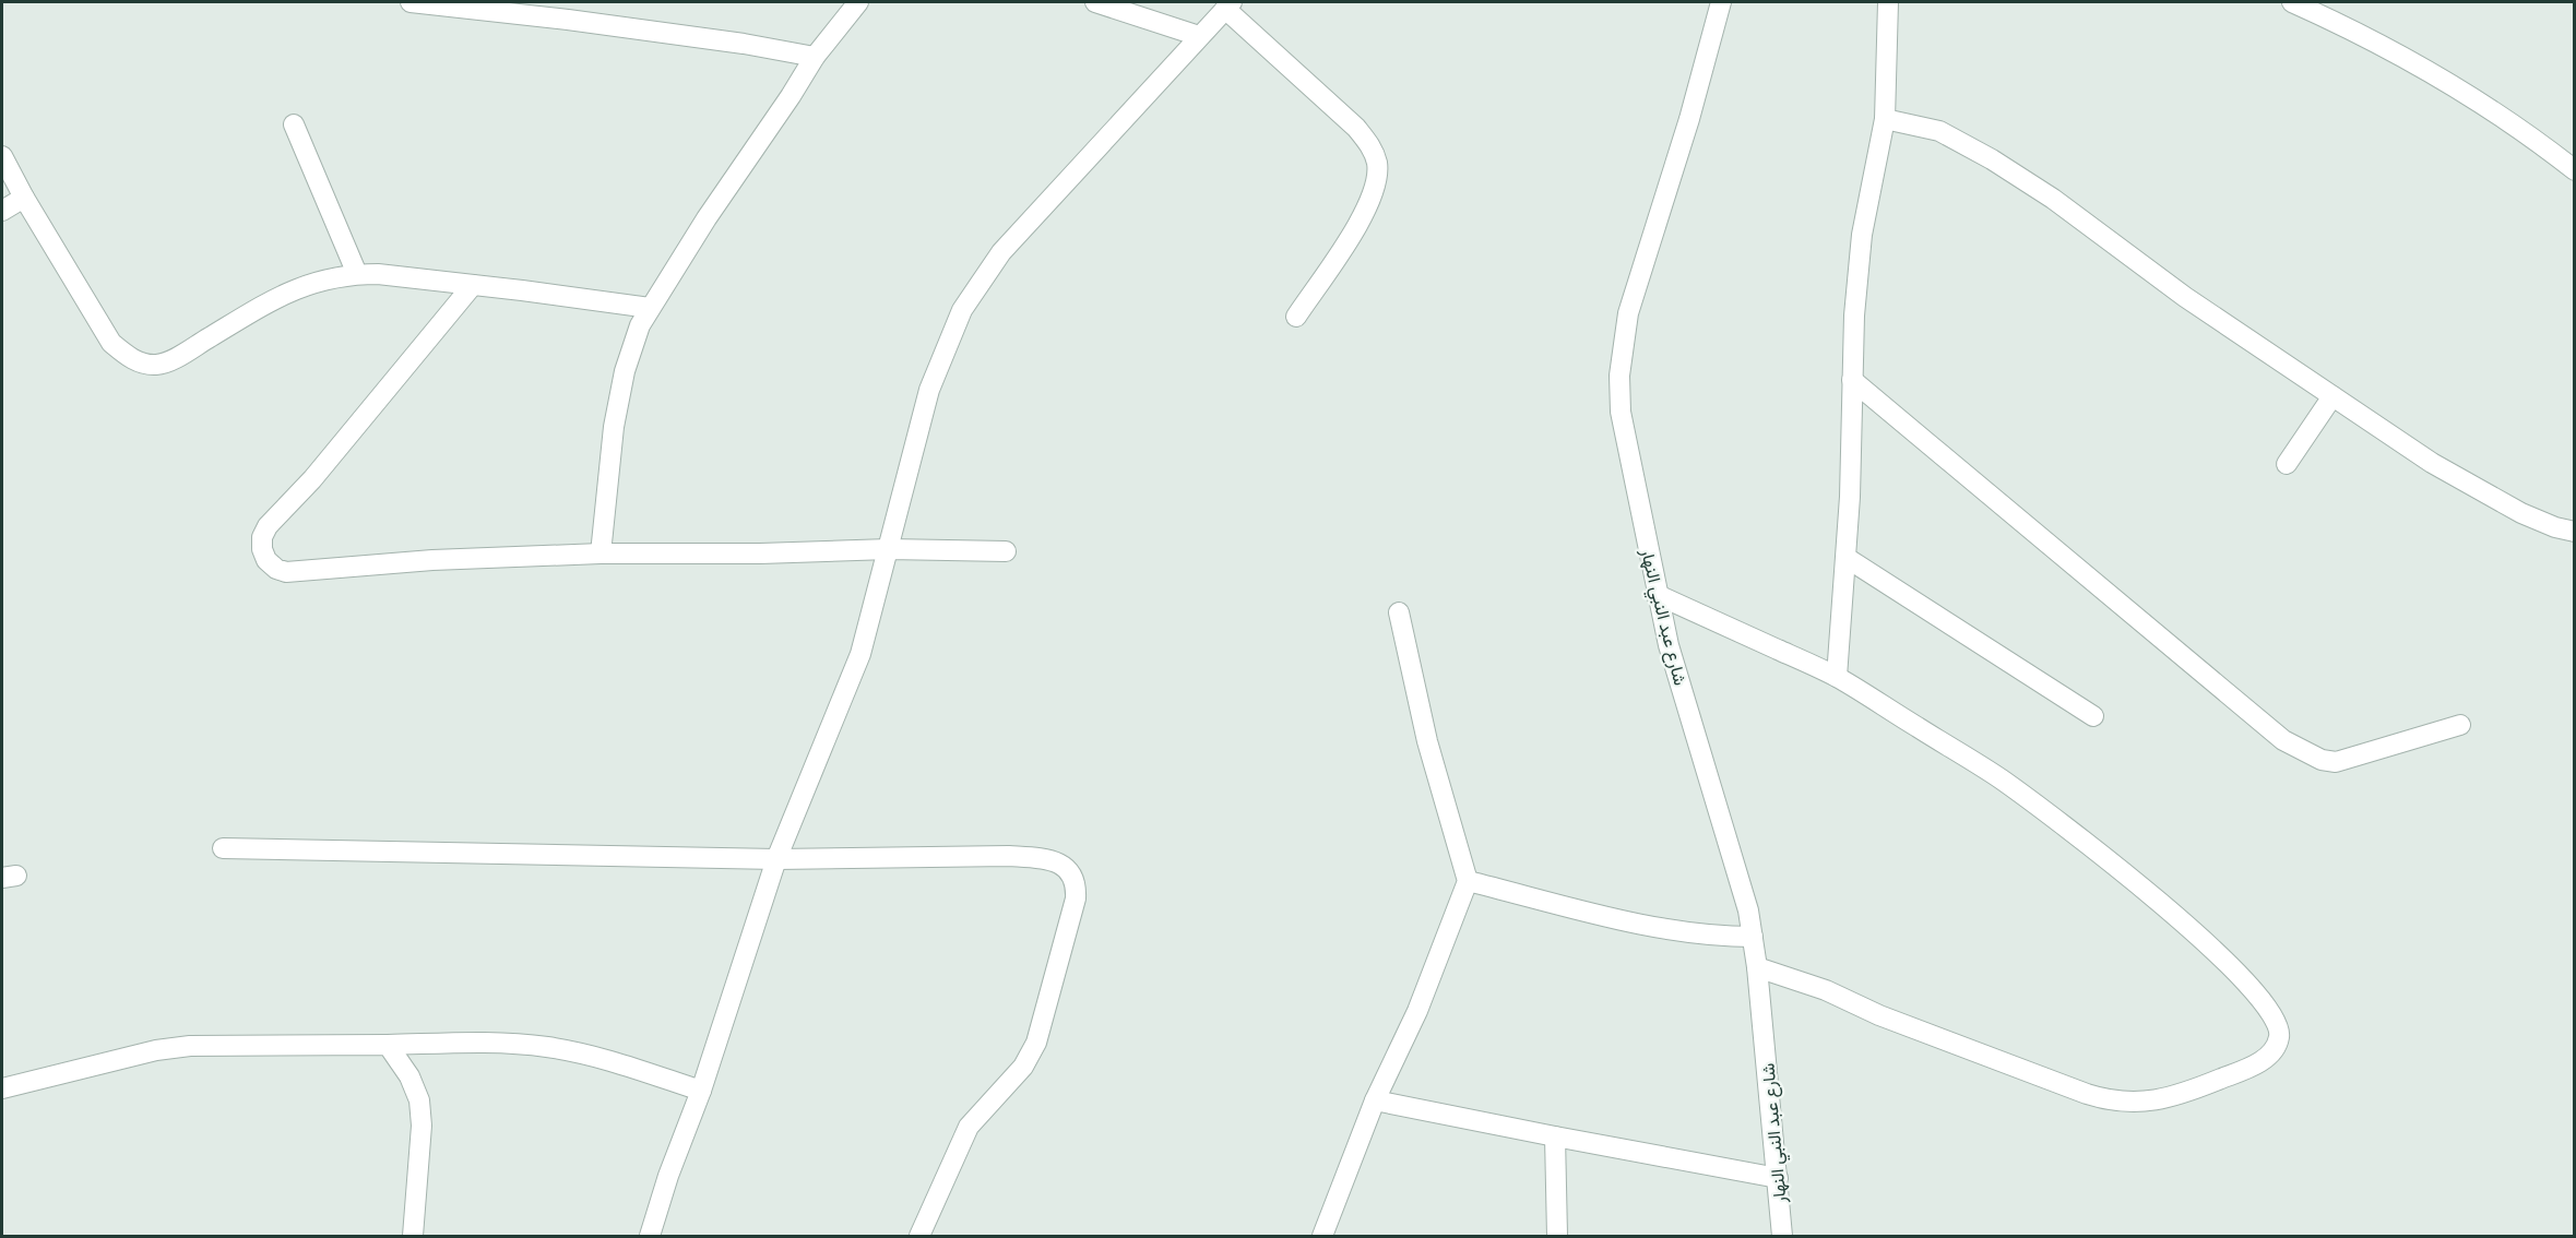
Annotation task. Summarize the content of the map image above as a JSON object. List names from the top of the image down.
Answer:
{
  "streets": {
    "street": ["شارع عبد النبي النهار"]
  }
}
